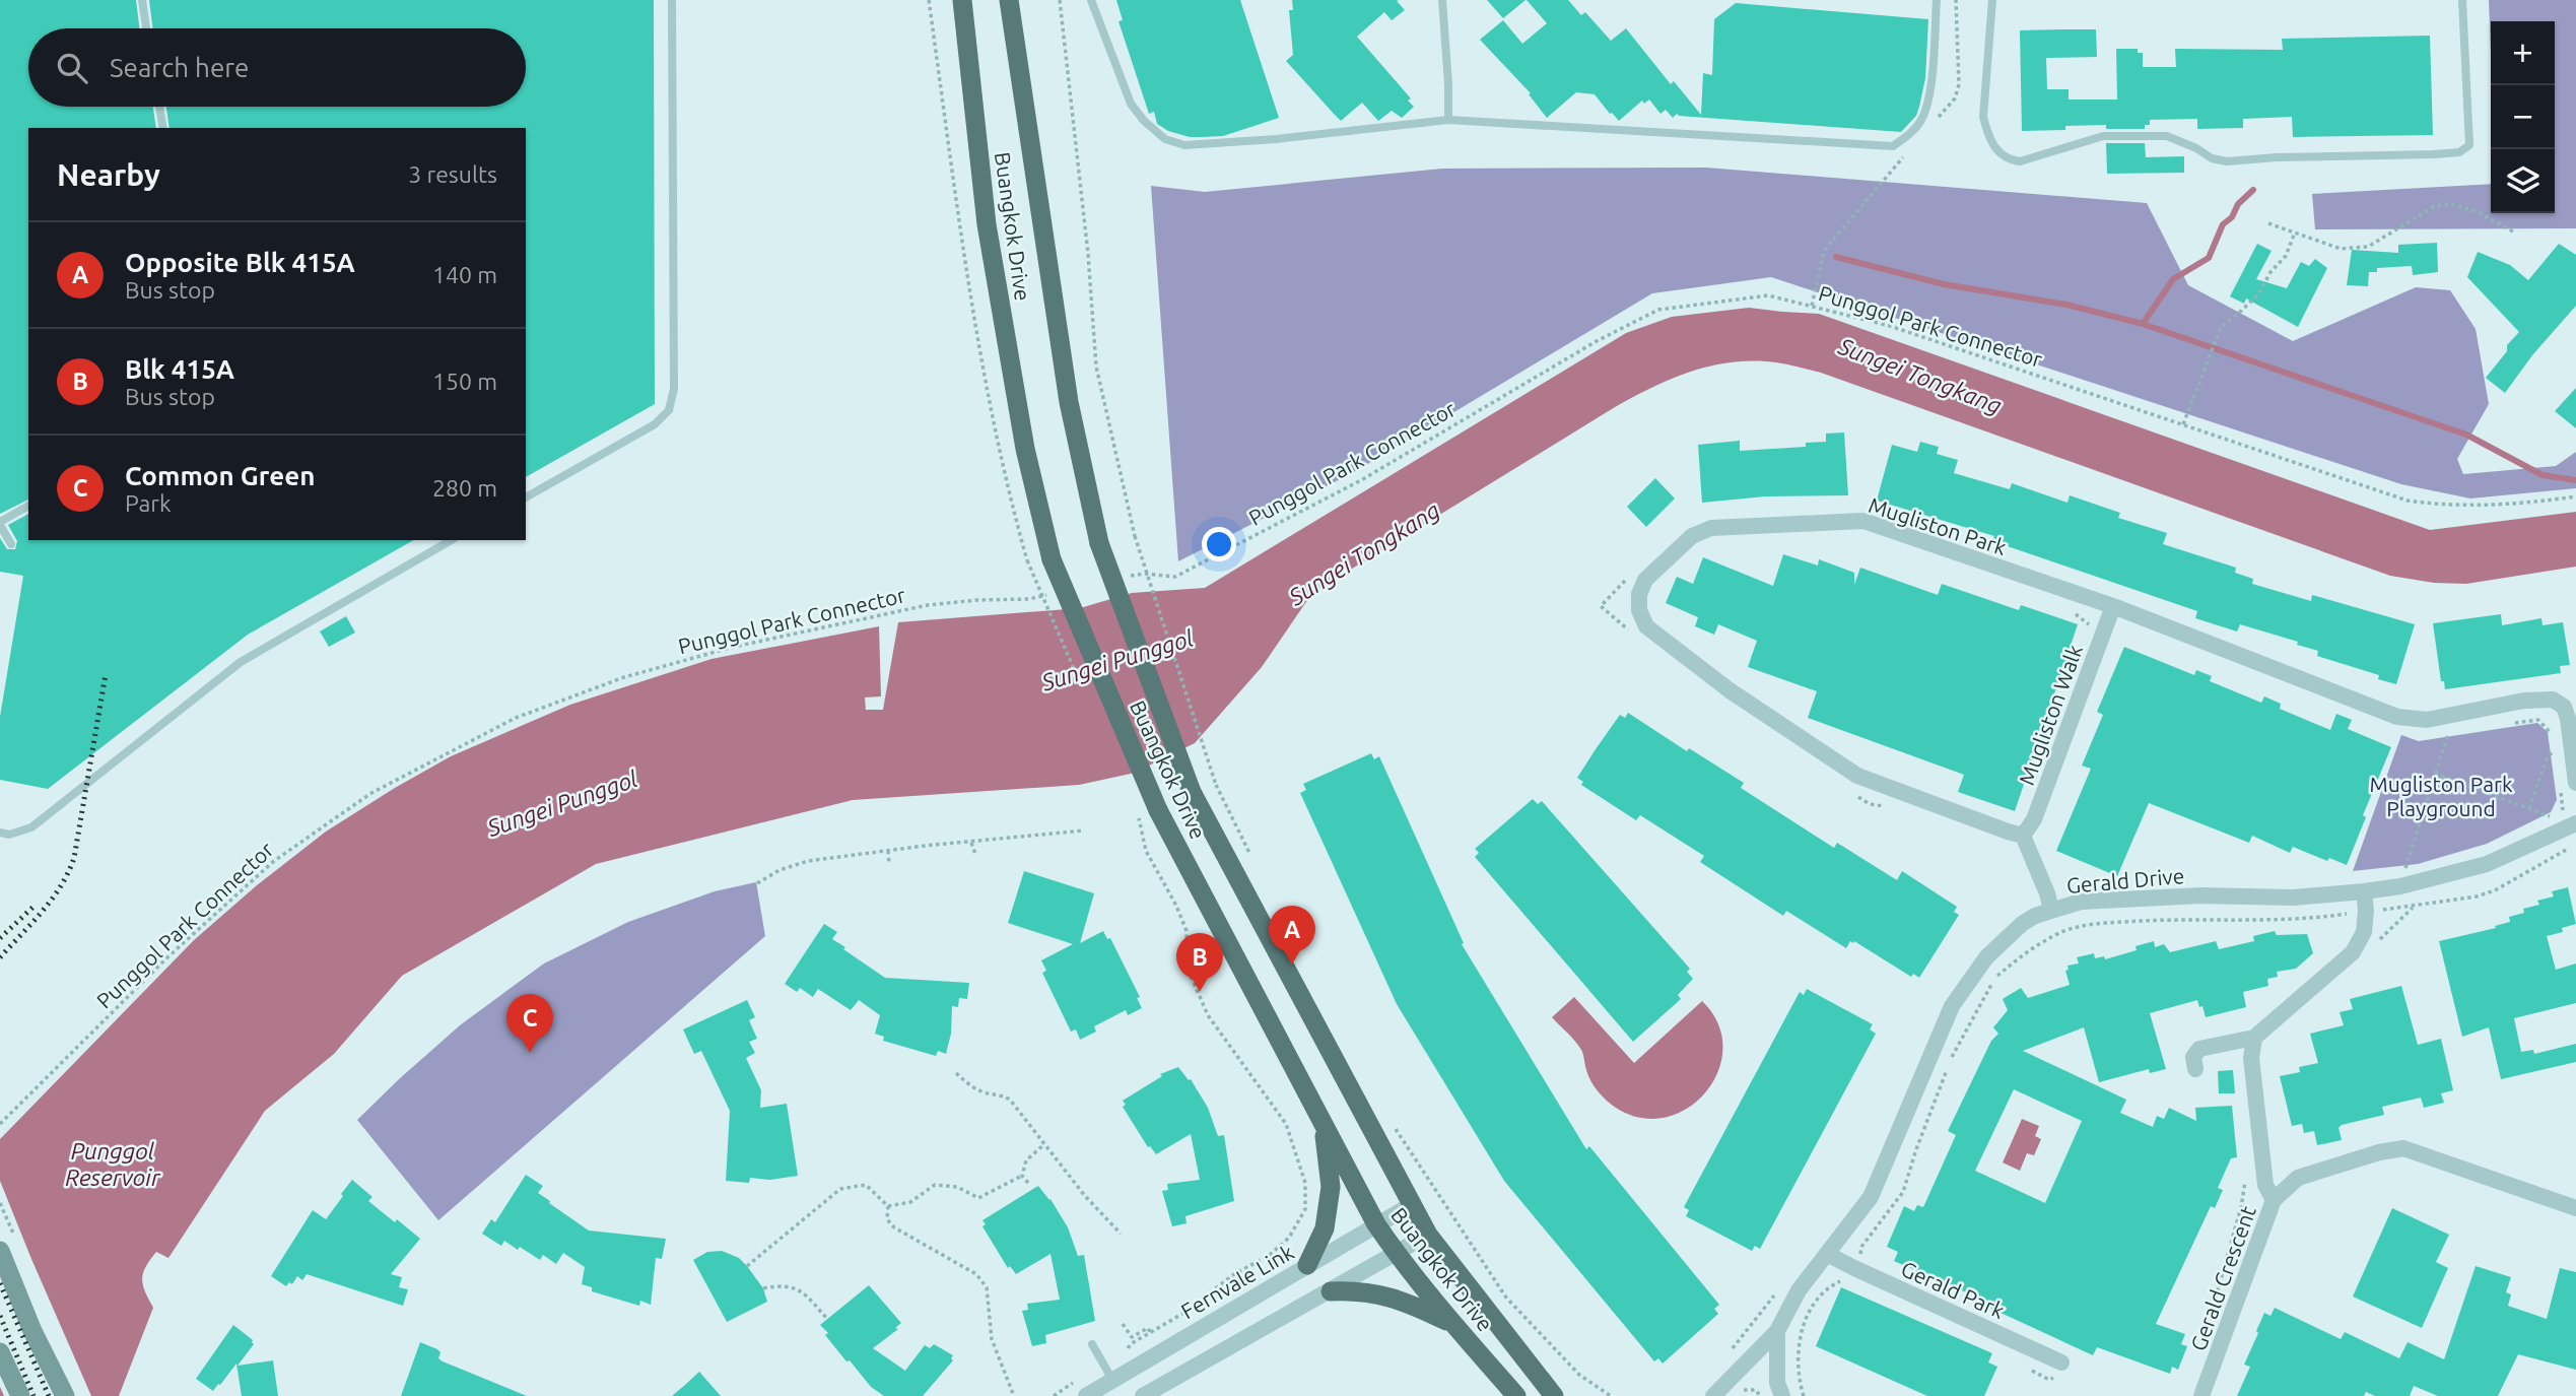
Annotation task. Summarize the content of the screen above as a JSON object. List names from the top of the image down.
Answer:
{
  "streets": {
    "main road": ["Buangkok Drive"],
    "street": [
      "Mugliston Park",
      "Mugliston Walk",
      "Gerald Drive",
      "Gerald Crescent",
      "Fernvale Link",
      "Gerald Park"
    ],
    "path": ["Punggol Park Connector"]
  },
  "crossings": [
    ["Buangkok Drive", "Fernvale Link"],
    ["Mugliston Park", "Mugliston Walk"],
    ["Gerald Drive", "Gerald Park"]
  ],
  "water": ["Sungei Tongkang", "Sungei Punggol", "Punggol Reservoir"],
  "parks": ["Mugliston Park Playground"],
  "page": {
    "map_buttons": ["+", "−"],
    "search": "Search here",
    "heading": ["Nearby", "3 results"],
    "list": [
      {
        "mark": "A",
        "name": "Opposite Blk 415A",
        "note": "Bus stop",
        "value": "140 m"
      },
      {
        "mark": "B",
        "name": "Blk 415A",
        "note": "Bus stop",
        "value": "150 m"
      },
      {
        "mark": "C",
        "name": "Common Green",
        "note": "Park",
        "value": "280 m"
      }
    ],
    "pins": ["A", "B", "C"]
  }
}
